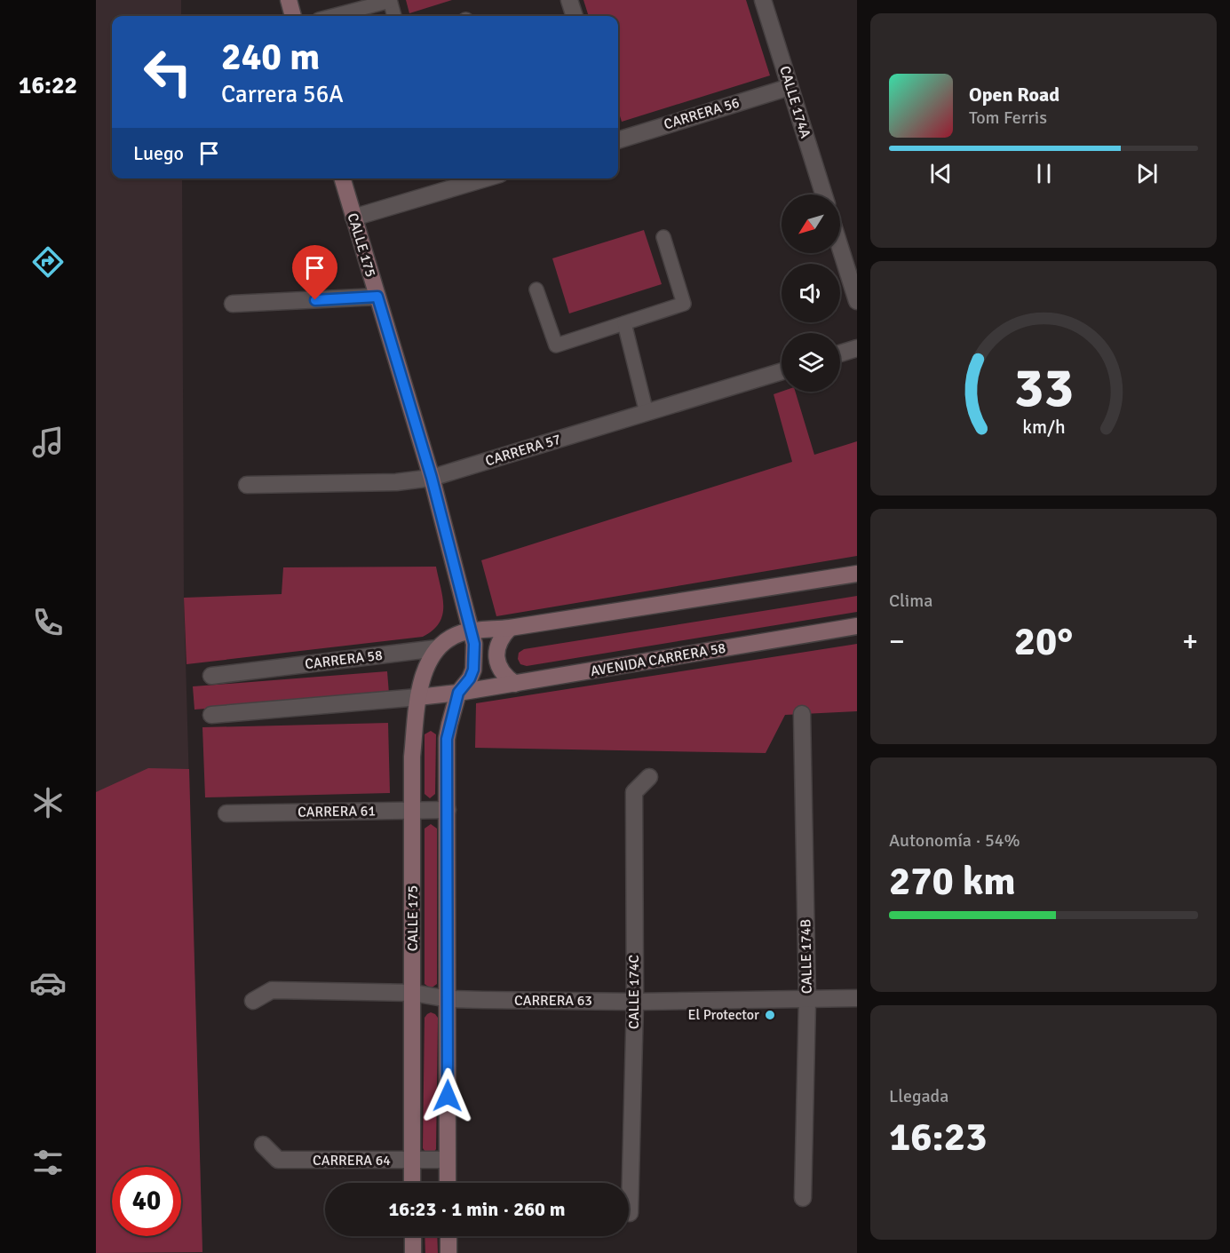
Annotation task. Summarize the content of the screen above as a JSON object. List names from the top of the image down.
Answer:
{
  "streets": {
    "street": [
      "CALLE 174A",
      "CARRERA 56",
      "CALLE 175",
      "CARRERA 57",
      "CARRERA 58",
      "AVENIDA CARRERA 58",
      "CARRERA 61",
      "CALLE 174B",
      "CALLE 174C",
      "CARRERA 63",
      "CARRERA 64"
    ]
  },
  "crossings": [
    ["CALLE 174A", "CARRERA 56"],
    ["CALLE 175", "CARRERA 57"],
    ["CALLE 175", "CARRERA 58"],
    ["CALLE 175", "AVENIDA CARRERA 58"],
    ["CALLE 175", "CARRERA 61"],
    ["CALLE 175", "CARRERA 63"],
    ["CALLE 175", "CARRERA 64"],
    ["CALLE 174B", "CARRERA 63"],
    ["CALLE 174C", "CARRERA 63"]
  ],
  "places": ["El Protector"],
  "north": "bottom left",
  "page": {
    "tabs": "16:22",
    "turn": ["240 m", "Carrera 56A"],
    "song": ["Open Road", "Tom Ferris"],
    "then": "Luego",
    "tile": [
      "Clima",
      ["Autonomía · 54%", "270 km"],
      ["Llegada", "16:23"]
    ],
    "heat": ["−", "20°", "+"],
    "limit": "40",
    "trip": "16:23 · 1 min · 260 m",
    "gauge": ["33", "km/h"]
  }
}
